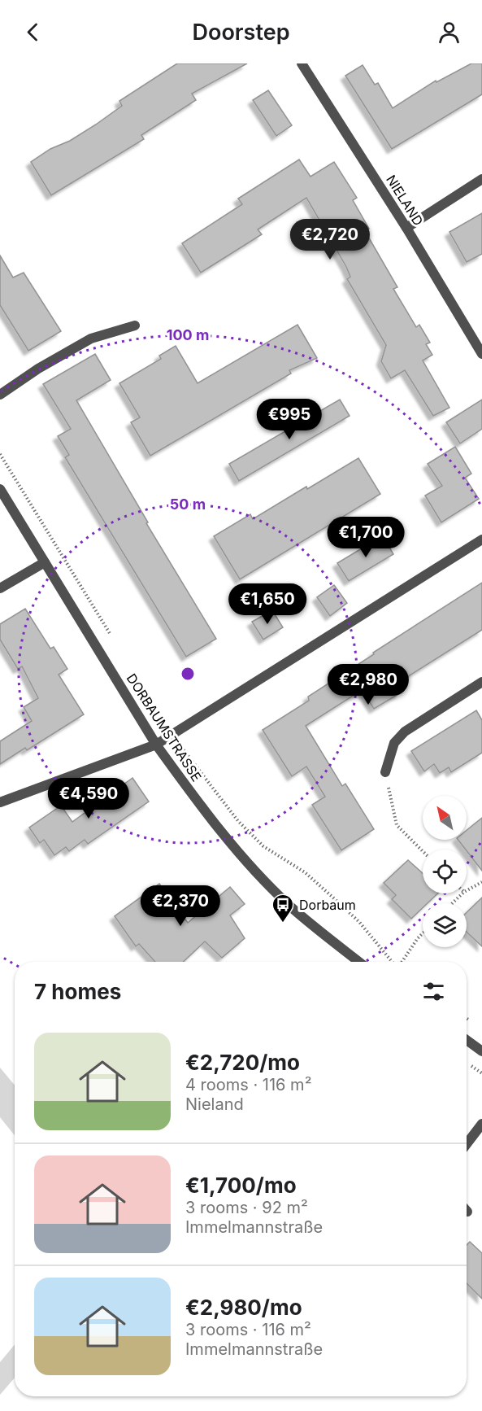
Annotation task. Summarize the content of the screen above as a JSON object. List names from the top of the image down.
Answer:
{
  "streets": {
    "street": ["NIELAND", "DORBAUMSTRASSE"]
  },
  "places": {
    "bus stop": ["Dorbaum"]
  },
  "north": "top left",
  "page": {
    "header": "Doorstep",
    "price": [
      "€2,720",
      "€995",
      "€1,700",
      "€1,650",
      "€2,980",
      "€4,590",
      "€2,370"
    ],
    "heading": "7 homes",
    "list": [
      {
        "name": "€2,720/mo",
        "note": "4 rooms · 116 m² · Nieland"
      },
      {
        "name": "€1,700/mo",
        "note": "3 rooms · 92 m² · Immelmannstraße"
      },
      {
        "name": "€2,980/mo",
        "note": "3 rooms · 116 m² · Immelmannstraße"
      }
    ]
  },
  "rings": ["100 m", "50 m"]
}
